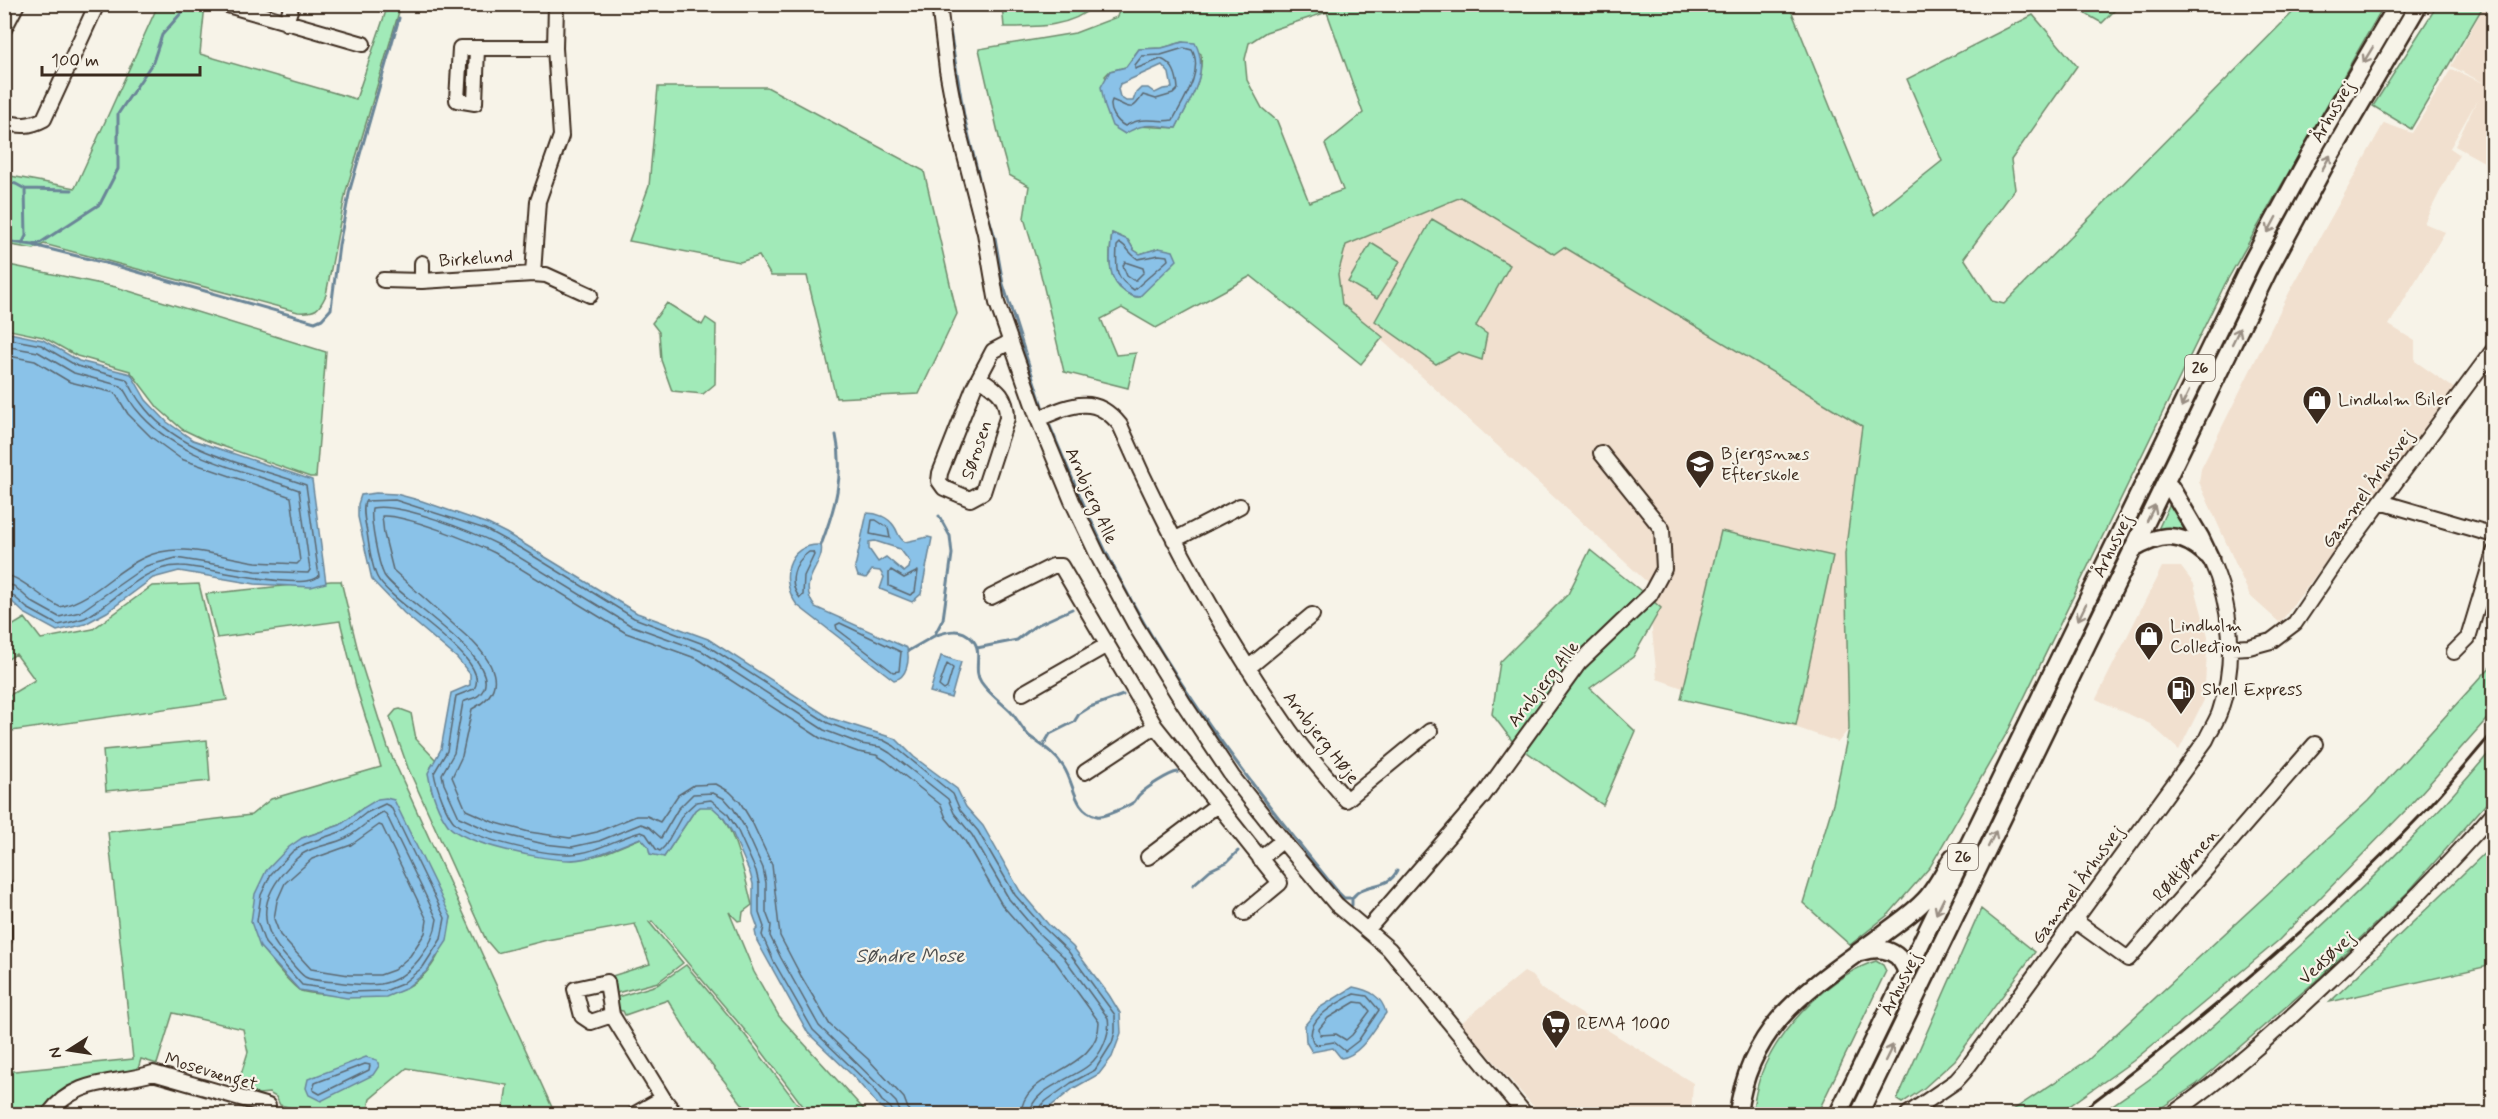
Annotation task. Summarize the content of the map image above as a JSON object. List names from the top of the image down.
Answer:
{
  "streets": {
    "main road": ["Århusvej", "26"],
    "street": [
      "Birkelund",
      "Sørosen",
      "Gammel Århusvej",
      "Arnbjerg Alle",
      "Arnbjerg Høje",
      "Rødtjørnen",
      "Vedsøvej",
      "Mosevænget"
    ]
  },
  "crossings": [
    ["Sørosen", "Arnbjerg Alle"],
    ["Gammel Århusvej", "Rødtjørnen"],
    ["Arnbjerg Alle", "Arnbjerg Høje"]
  ],
  "water": ["Søndre Mose"],
  "places": {
    "shop": ["Lindholm Biler", "Lindholm Collection"],
    "school or university": ["Bjergsnæs Efterskole"],
    "fuel station": ["Shell Express"],
    "supermarket": ["REMA 1000"]
  },
  "scale_bar": "100 m",
  "north": "left"
}
